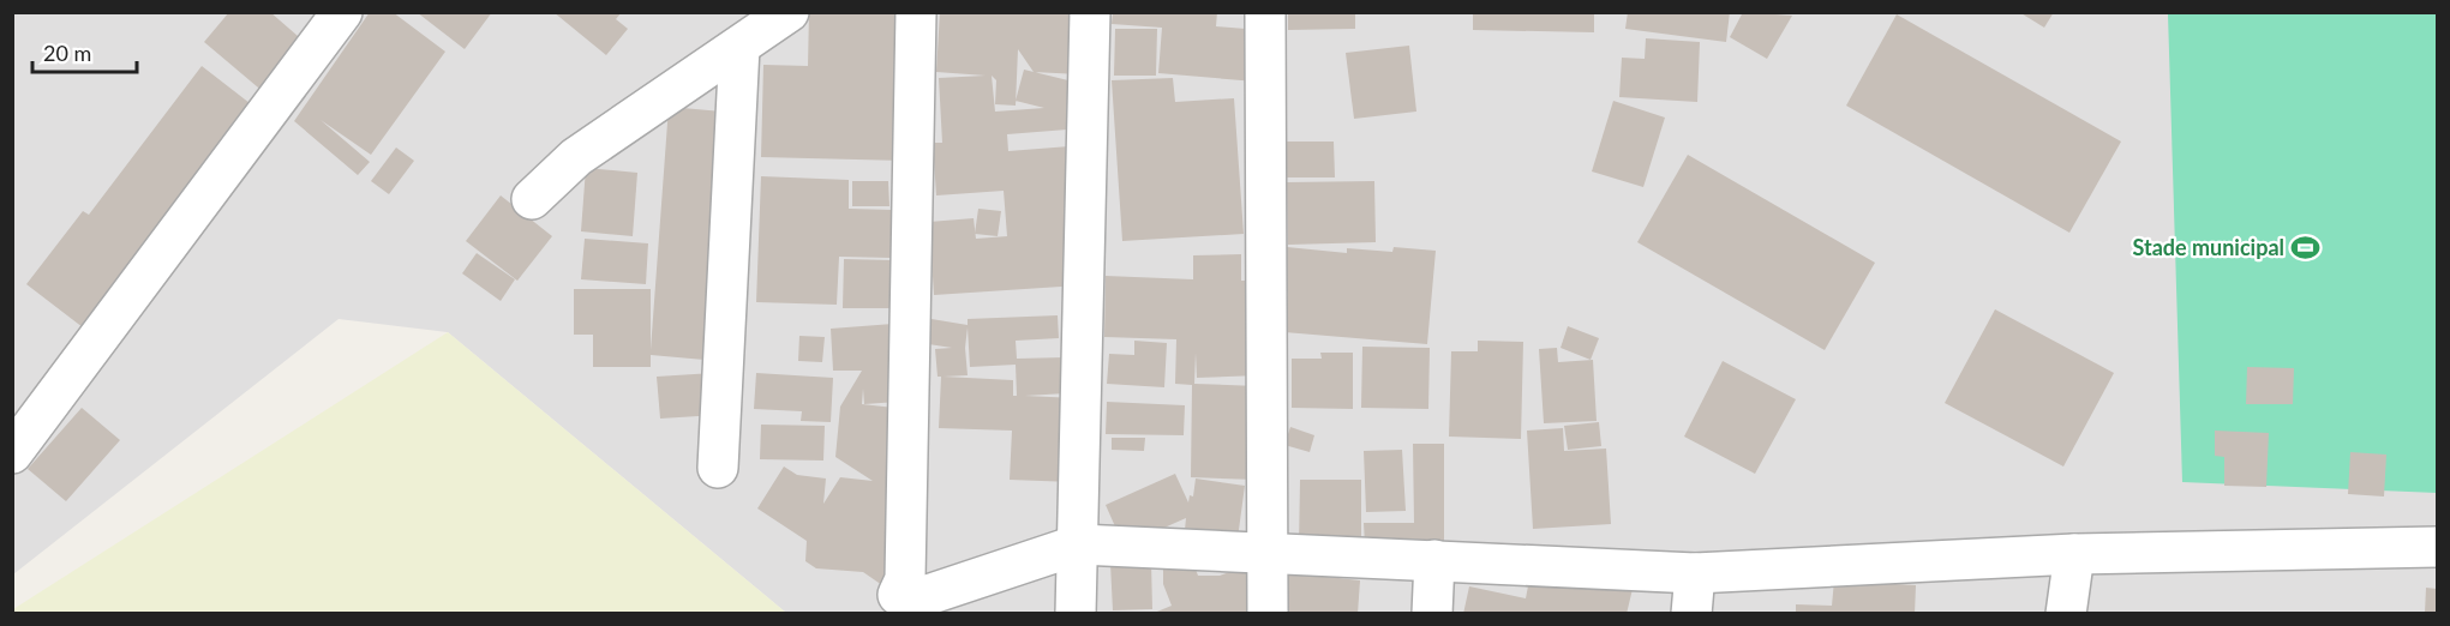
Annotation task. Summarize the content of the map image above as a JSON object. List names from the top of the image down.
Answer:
{
  "places": {
    "sports": ["Stade municipal"]
  },
  "scale_bar": "20 m"
}
